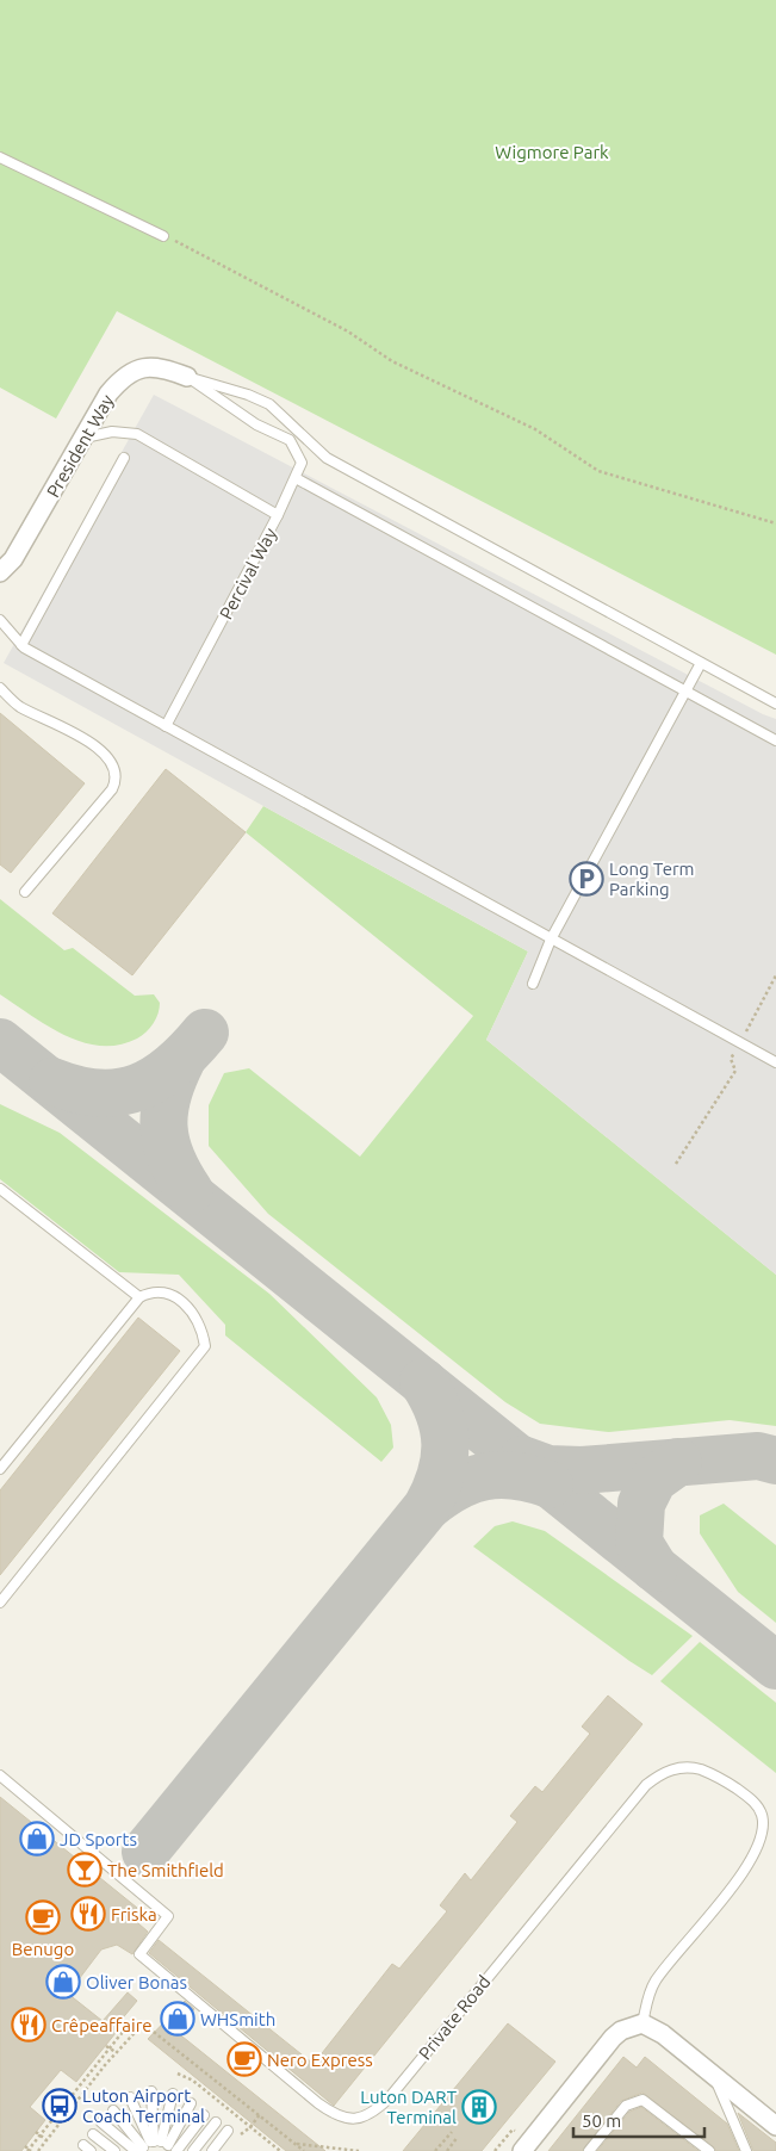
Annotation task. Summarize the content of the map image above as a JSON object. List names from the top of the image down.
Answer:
{
  "streets": {
    "street": ["President Way"],
    "lane": ["Percival Way", "Private Road"]
  },
  "crossings": [
    ["President Way", "Percival Way"]
  ],
  "parks": ["Wigmore Park"],
  "places": {
    "parking": ["Long Term Parking"],
    "shop": ["JD Sports", "Oliver Bonas", "WHSmith"],
    "bar": ["The Smithfield"],
    "restaurant": ["Friska", "Crêpeaffaire"],
    "cafe": ["Benugo", "Nero Express"],
    "bus stop": ["Luton Airport Coach Terminal"],
    "building": ["Luton DART Terminal"]
  },
  "scale_bar": "50 m"
}
